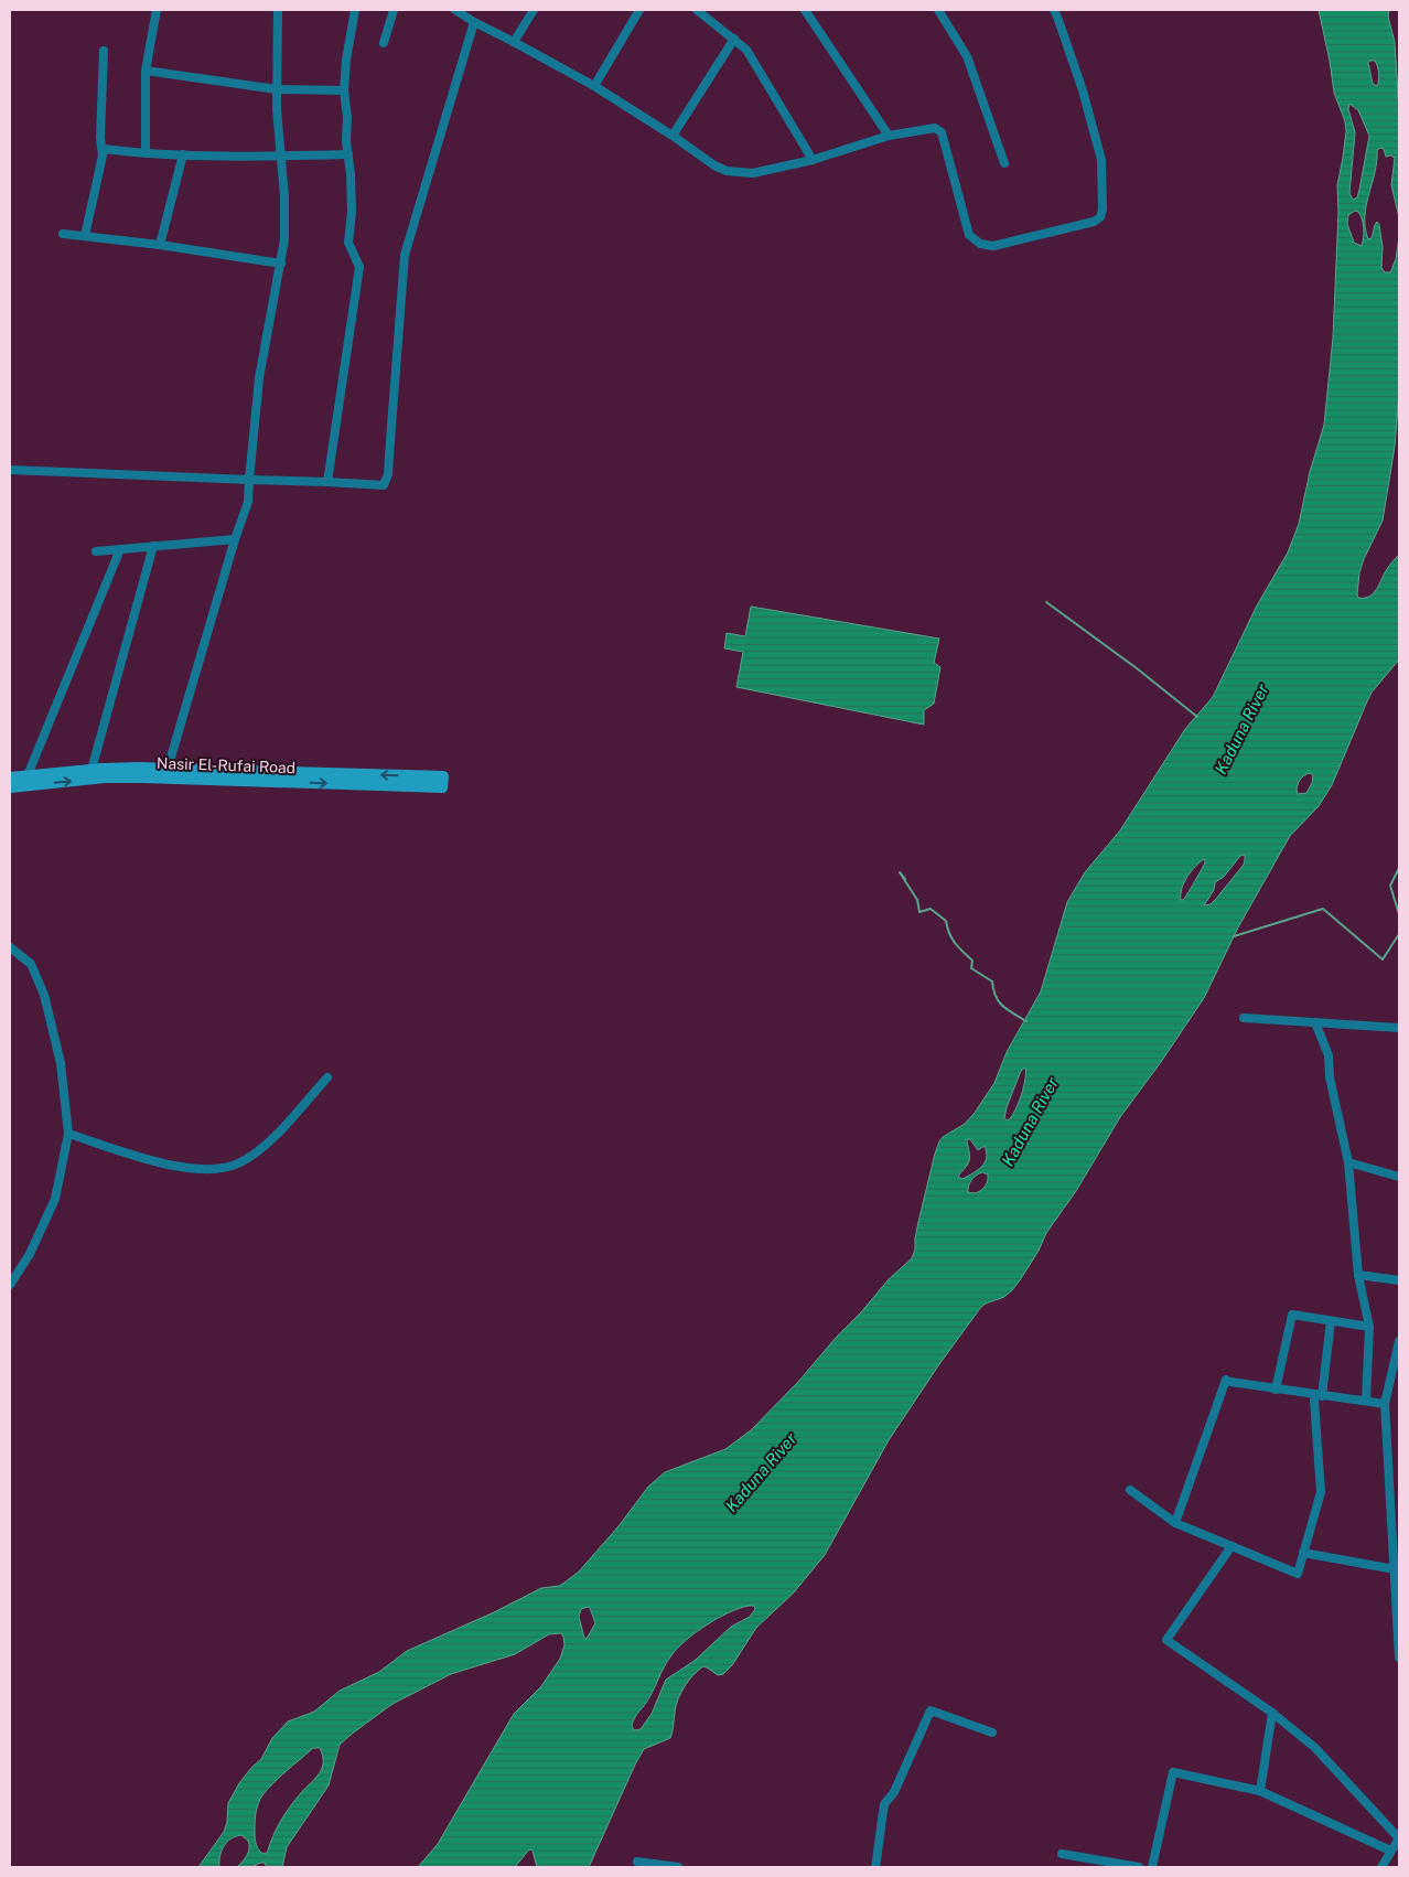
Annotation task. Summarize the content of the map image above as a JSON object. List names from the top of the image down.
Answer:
{
  "streets": {
    "main road": ["Nasir El-Rufai Road"]
  },
  "water": ["Kaduna River"]
}
